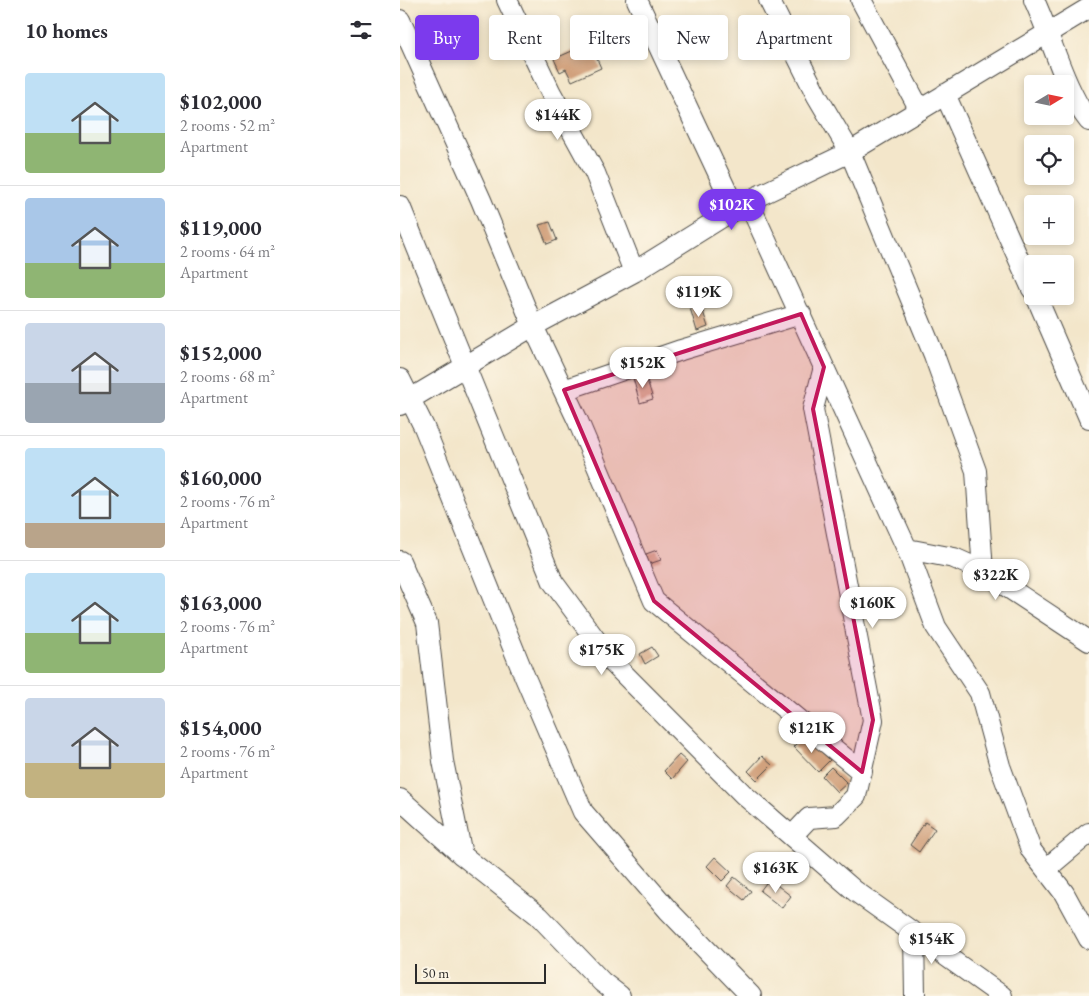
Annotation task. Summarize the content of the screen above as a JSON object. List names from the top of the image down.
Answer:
{
  "scale_bar": "50 m",
  "north": "right",
  "page": {
    "heading": "10 homes",
    "chip": [
      "Buy",
      "Rent",
      "Filters",
      "New",
      "Apartment"
    ],
    "list": [
      {
        "name": "$102,000",
        "note": "2 rooms · 52 m² · Apartment"
      },
      {
        "name": "$119,000",
        "note": "2 rooms · 64 m² · Apartment"
      },
      {
        "name": "$152,000",
        "note": "2 rooms · 68 m² · Apartment"
      },
      {
        "name": "$160,000",
        "note": "2 rooms · 76 m² · Apartment"
      },
      {
        "name": "$163,000",
        "note": "2 rooms · 76 m² · Apartment"
      },
      {
        "name": "$154,000",
        "note": "2 rooms · 76 m² · Apartment"
      }
    ],
    "map_buttons": ["+", "−"],
    "price": [
      "$144K",
      "$102K",
      "$119K",
      "$152K",
      "$322K",
      "$160K",
      "$175K",
      "$121K",
      "$163K",
      "$154K"
    ],
    "scale": "50 m"
  }
}
